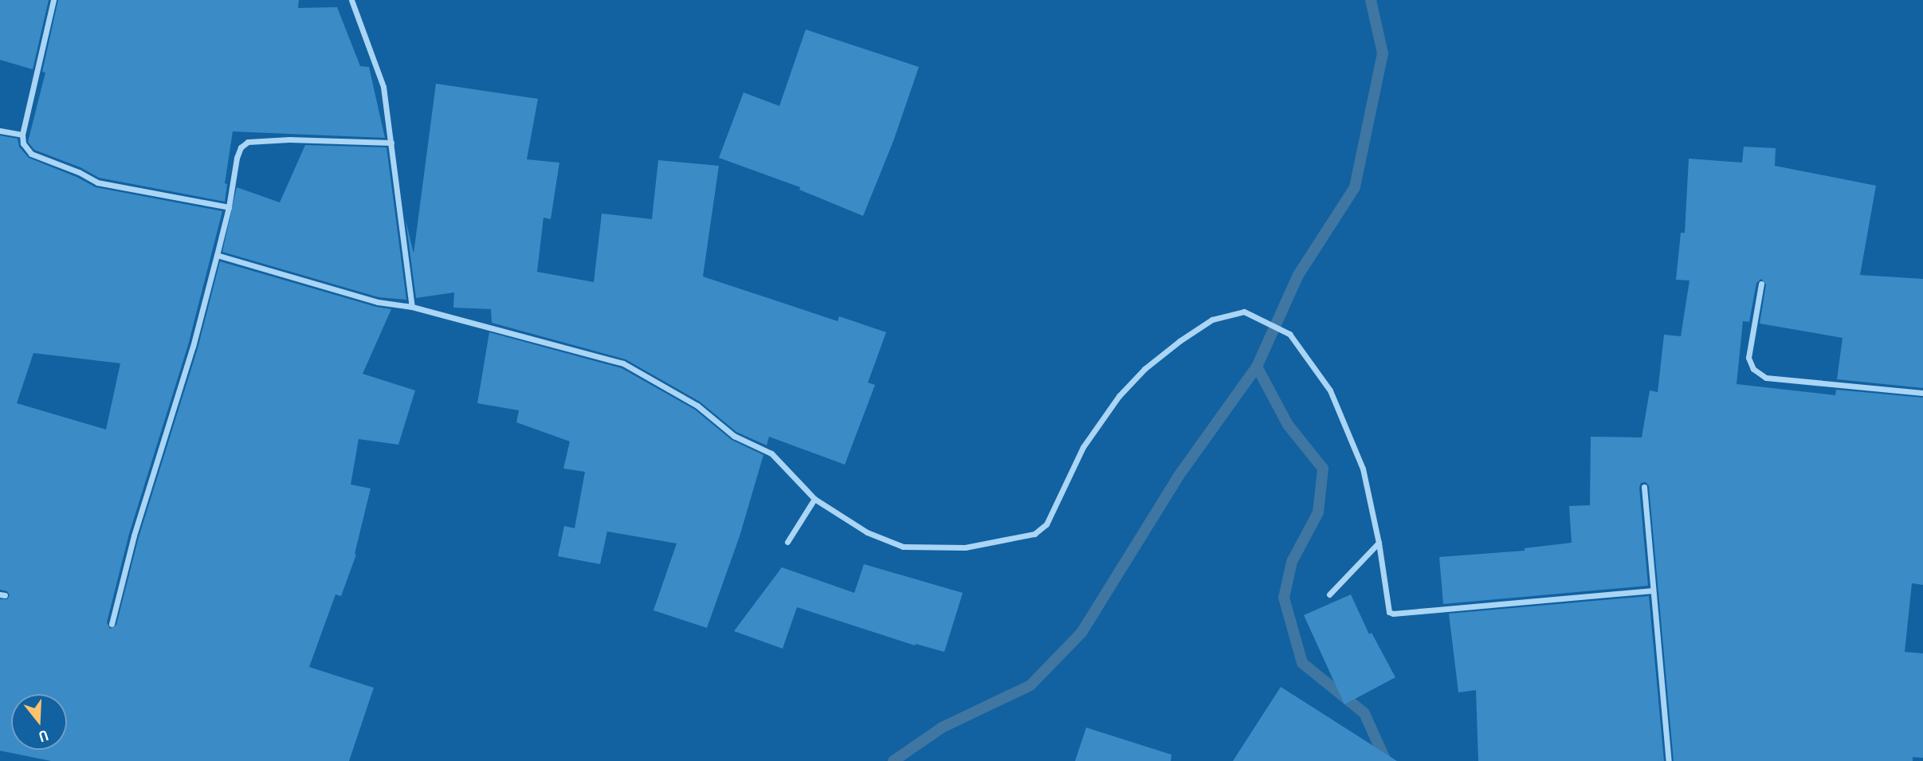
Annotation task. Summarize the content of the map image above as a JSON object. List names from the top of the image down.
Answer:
{
  "north": "bottom"
}
